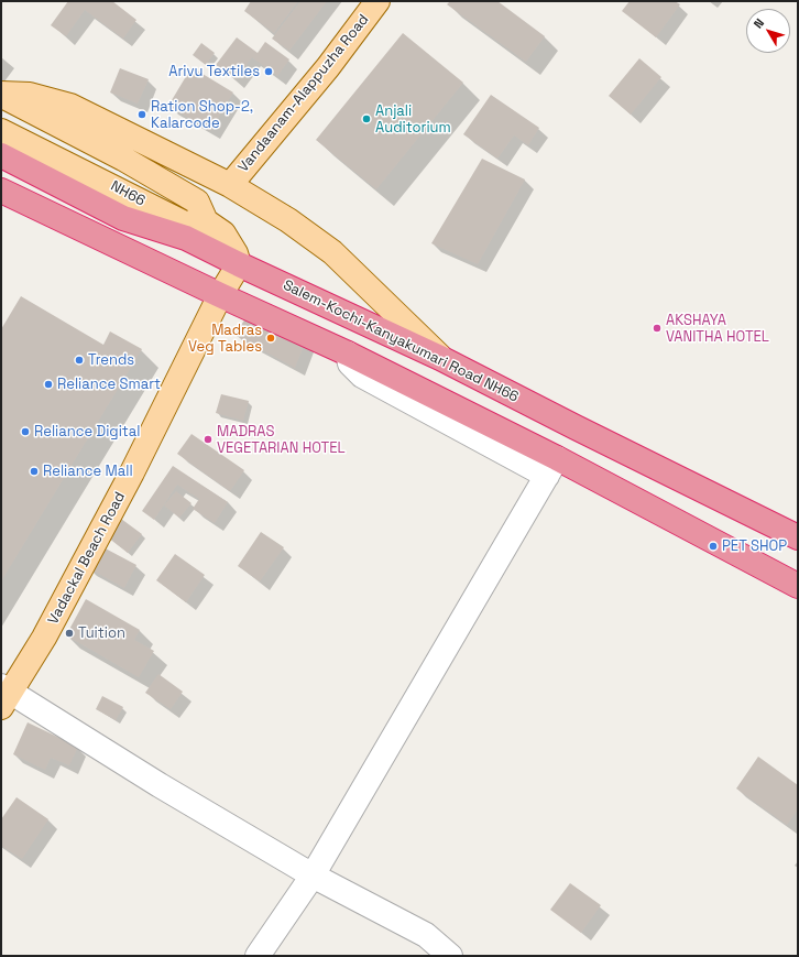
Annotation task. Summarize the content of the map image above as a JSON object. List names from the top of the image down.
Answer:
{
  "streets": {
    "highway": ["NH66", "Salem-Kochi-Kanyakumari Road NH66"],
    "main road": ["Vandaanam-Alappuzha Road", "Vadackal Beach Road"]
  },
  "crossings": [
    ["Salem-Kochi-Kanyakumari Road NH66", "Vadackal Beach Road"]
  ],
  "places": [
    "Arivu Textiles",
    "Ration Shop-2, Kalarcode",
    "Anjali Auditorium",
    "AKSHAYA VANITHA HOTEL",
    "Madras Veg Tables",
    "Trends",
    "Reliance Smart",
    "Reliance Digital",
    "MADRAS VEGETARIAN HOTEL",
    "Reliance Mall",
    "PET SHOP",
    "Tuition"
  ],
  "north": "top left"
}
